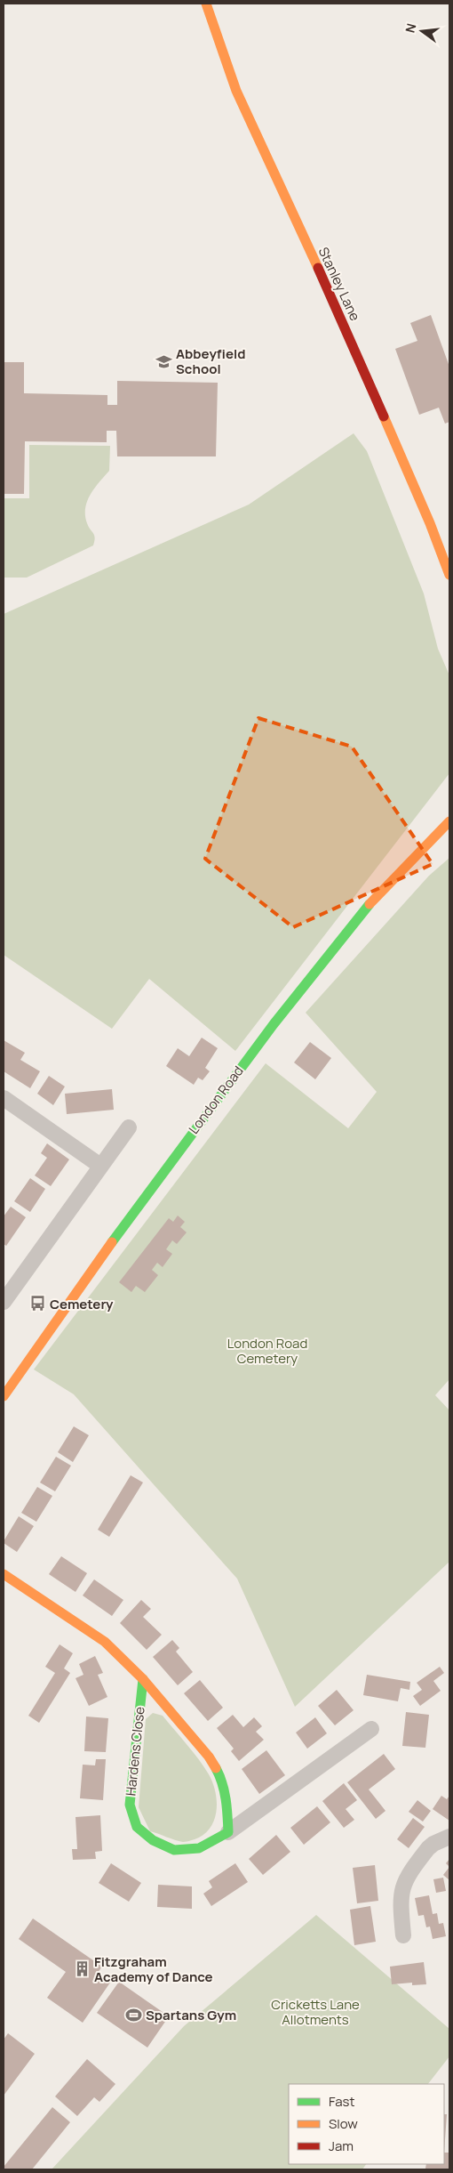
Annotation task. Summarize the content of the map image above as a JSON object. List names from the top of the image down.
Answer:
{
  "streets": {
    "street": ["Stanley Lane", "London Road", "Hardens Close"]
  },
  "parks": ["London Road Cemetery", "Cricketts Lane Allotments"],
  "places": {
    "school or university": ["Abbeyfield School"],
    "bus stop": ["Cemetery"],
    "building": ["Fitzgraham Academy of Dance"],
    "sports": ["Spartans Gym"]
  },
  "legend": ["Fast", "Slow", "Jam"],
  "north": "left"
}
